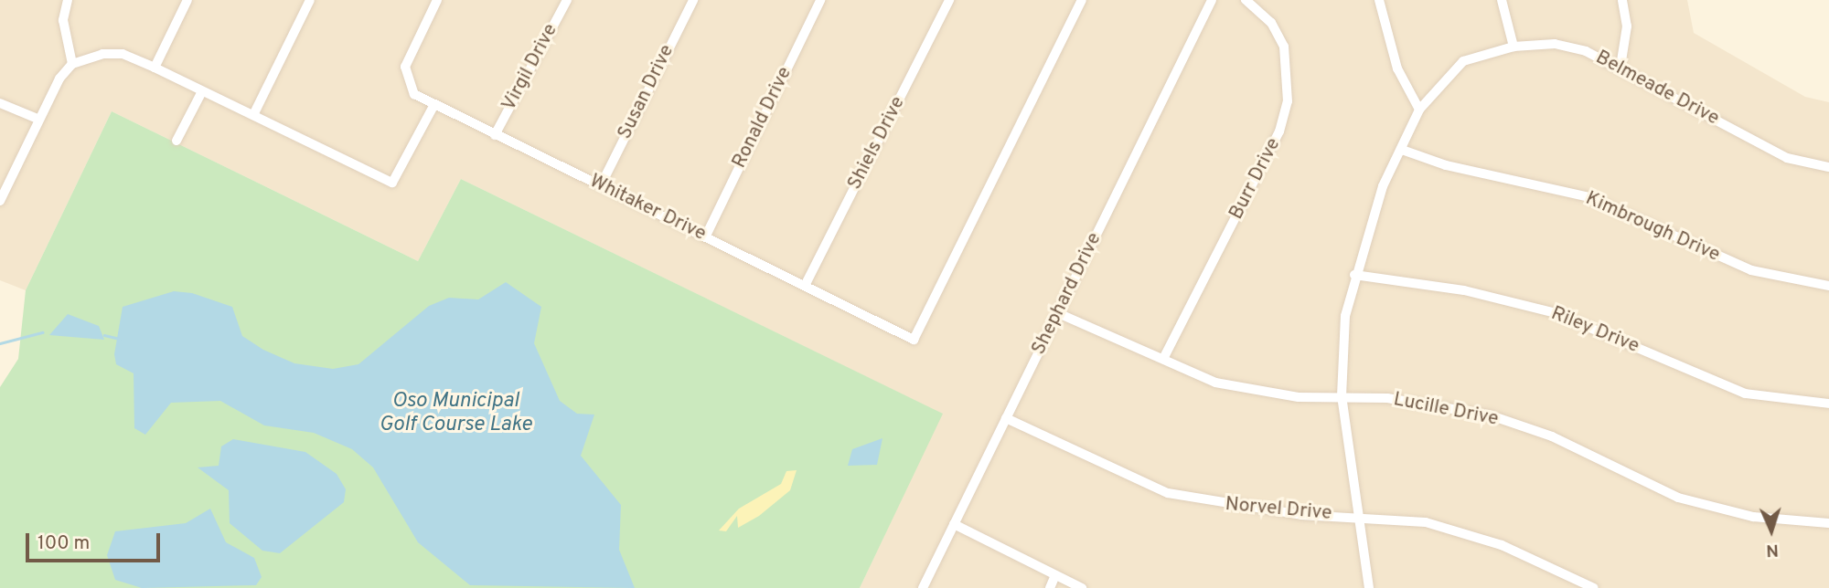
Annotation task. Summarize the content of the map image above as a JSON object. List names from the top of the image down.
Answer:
{
  "streets": {
    "street": [
      "Virgil Drive",
      "Belmeade Drive",
      "Susan Drive",
      "Ronald Drive",
      "Shiels Drive",
      "Burr Drive",
      "Whitaker Drive",
      "Kimbrough Drive",
      "Shephard Drive",
      "Riley Drive",
      "Lucille Drive",
      "Norvel Drive"
    ]
  },
  "crossings": [
    ["Virgil Drive", "Whitaker Drive"],
    ["Belmeade Drive", "Kimbrough Drive"],
    ["Belmeade Drive", "Riley Drive"],
    ["Belmeade Drive", "Lucille Drive"],
    ["Belmeade Drive", "Norvel Drive"],
    ["Susan Drive", "Whitaker Drive"],
    ["Ronald Drive", "Whitaker Drive"],
    ["Shiels Drive", "Whitaker Drive"],
    ["Burr Drive", "Lucille Drive"],
    ["Shephard Drive", "Lucille Drive"],
    ["Shephard Drive", "Norvel Drive"]
  ],
  "water": ["Oso Municipal Golf Course Lake"],
  "scale_bar": "100 m",
  "north": "bottom"
}
